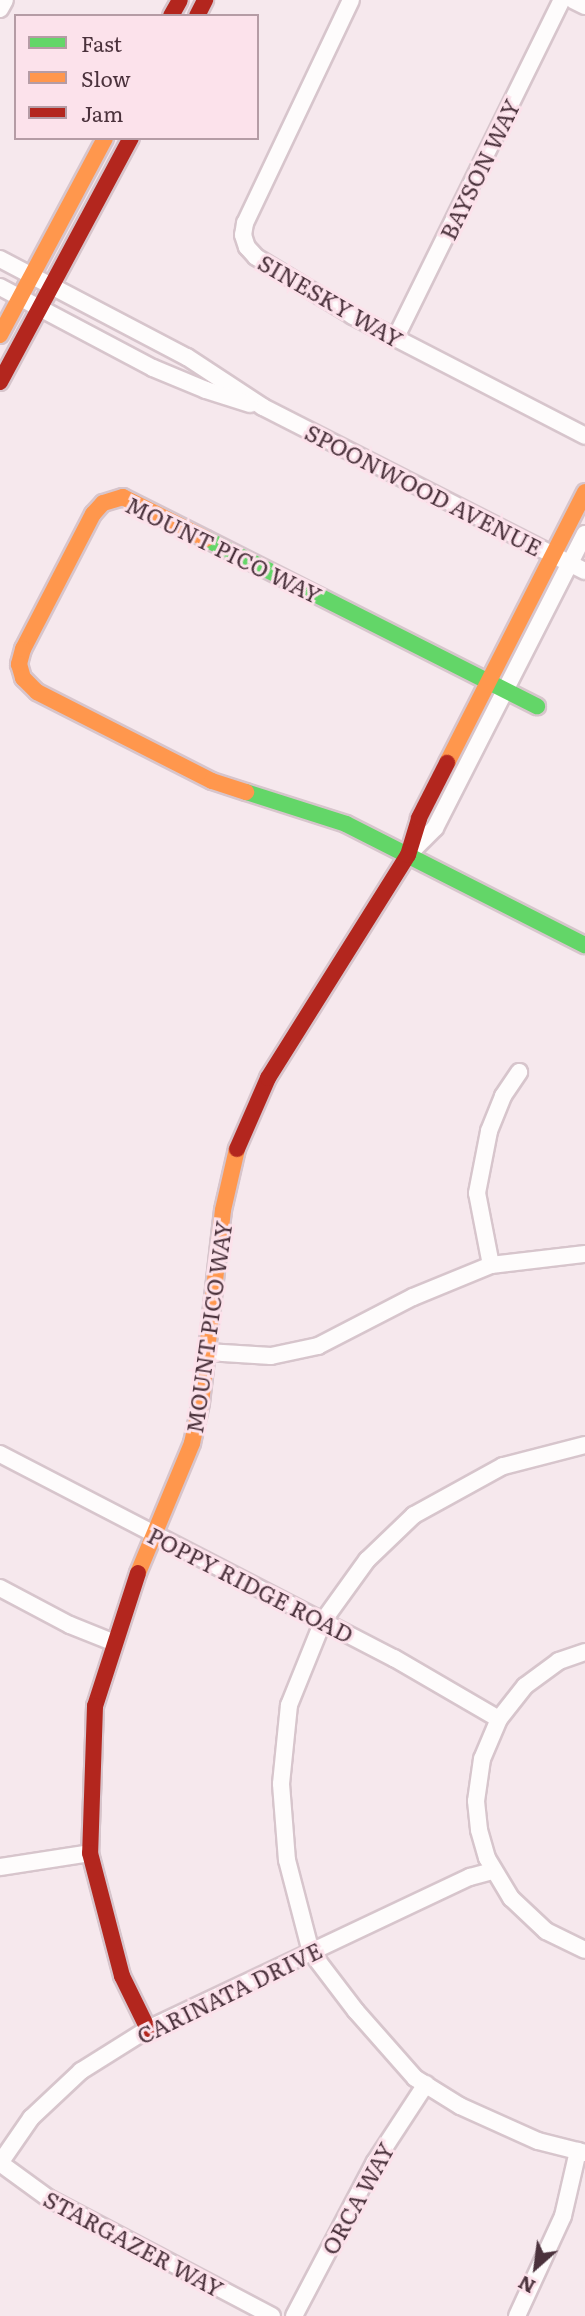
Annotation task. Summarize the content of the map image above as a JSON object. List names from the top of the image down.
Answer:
{
  "streets": {
    "street": [
      "BAYSON WAY",
      "SINESKY WAY",
      "SPOONWOOD AVENUE",
      "MOUNT PICO WAY",
      "POPPY RIDGE ROAD",
      "CARINATA DRIVE",
      "ORCA WAY",
      "STARGAZER WAY"
    ]
  },
  "crossings": [
    ["BAYSON WAY", "SINESKY WAY"],
    ["SPOONWOOD AVENUE", "MOUNT PICO WAY"],
    ["MOUNT PICO WAY", "POPPY RIDGE ROAD"],
    ["MOUNT PICO WAY", "CARINATA DRIVE"],
    ["CARINATA DRIVE", "STARGAZER WAY"]
  ],
  "legend": ["Fast", "Slow", "Jam"],
  "north": "bottom left"
}
